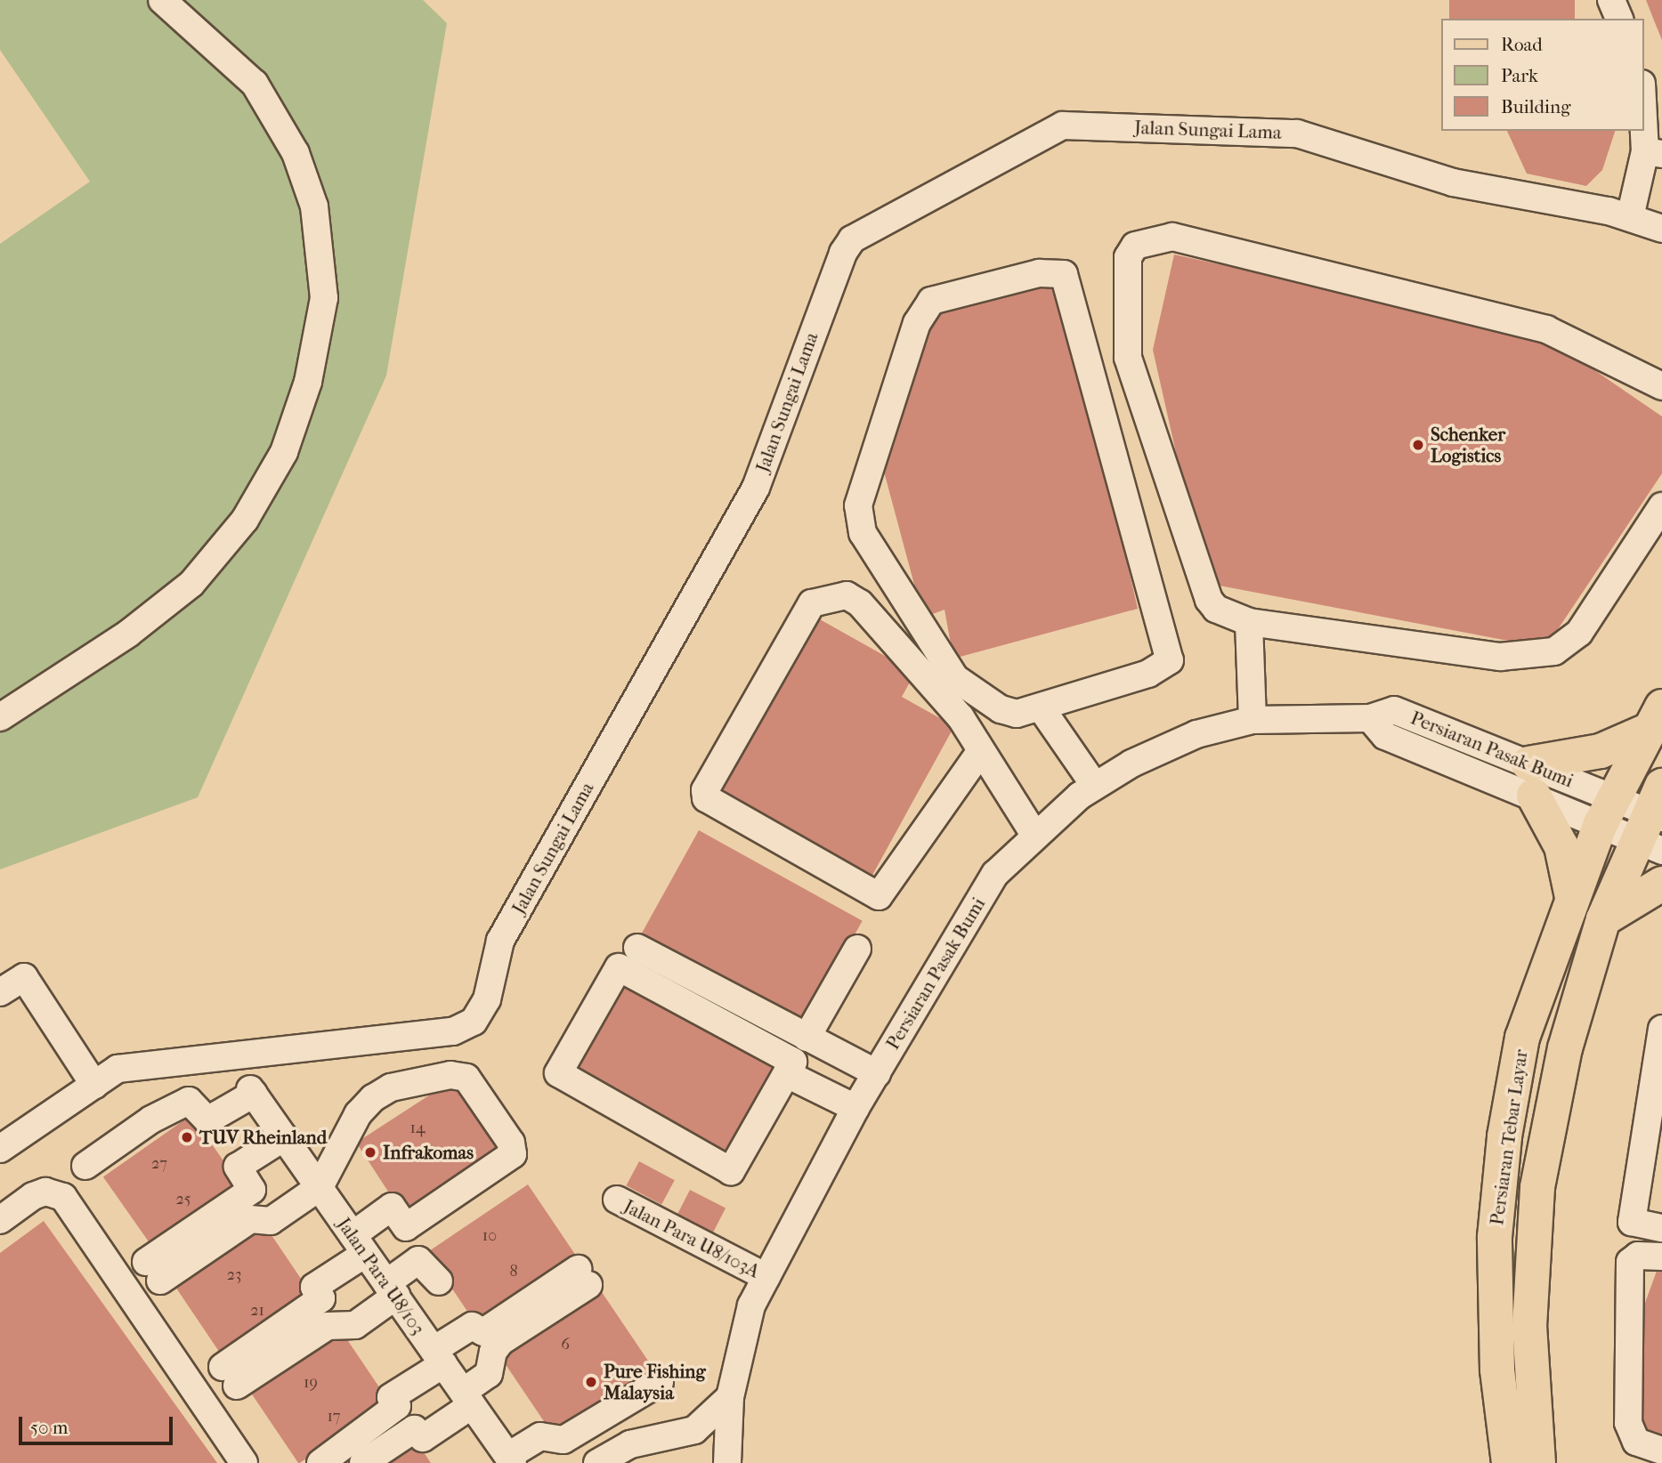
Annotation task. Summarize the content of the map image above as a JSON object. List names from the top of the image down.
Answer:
{
  "streets": {
    "main road": ["Persiaran Tebar Layar"],
    "street": [
      "Jalan Sungai Lama",
      "Persiaran Pasak Bumi",
      "Jalan Para U8/103A",
      "Jalan Para U8/103"
    ]
  },
  "crossings": [
    ["Persiaran Pasak Bumi", "Persiaran Tebar Layar"],
    ["Persiaran Pasak Bumi", "Jalan Para U8/103A"]
  ],
  "places": [
    "Schenker Logistics",
    "TUV Rheinland",
    "Infrakomas",
    "Pure Fishing Malaysia"
  ],
  "house_numbers": [
    "14",
    "27",
    "25",
    "10",
    "8",
    "23",
    "21",
    "6",
    "19",
    "17"
  ],
  "legend": ["Road", "Park", "Building"],
  "scale_bar": "50 m"
}
